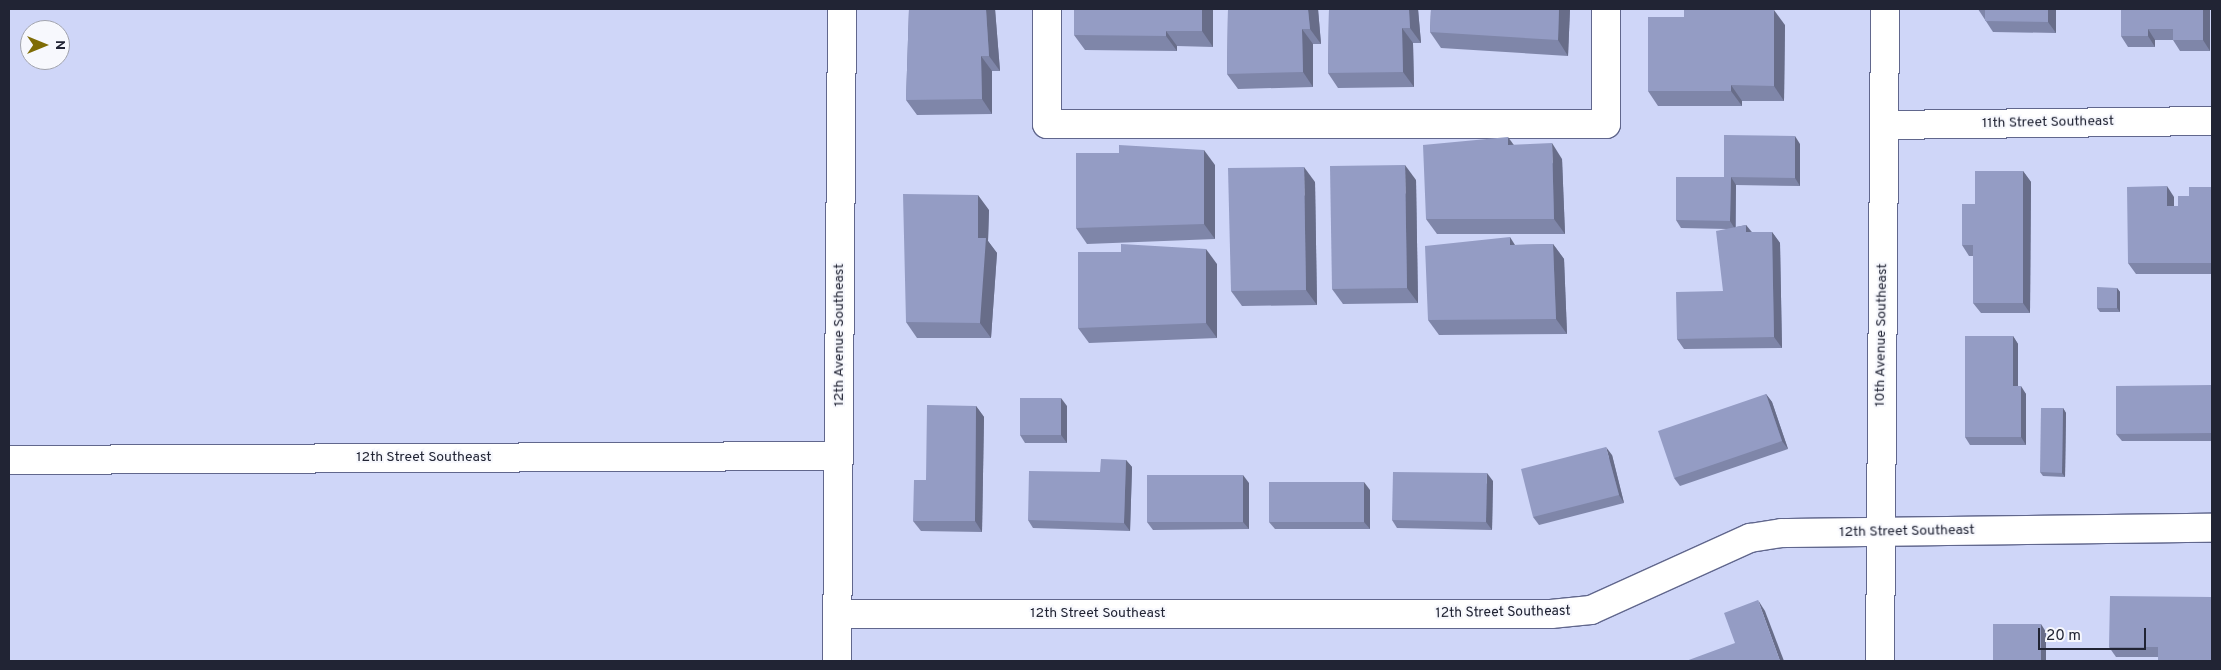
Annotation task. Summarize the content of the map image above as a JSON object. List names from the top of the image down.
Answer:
{
  "streets": {
    "street": [
      "11th Street Southeast",
      "12th Avenue Southeast",
      "10th Avenue Southeast",
      "12th Street Southeast"
    ]
  },
  "crossings": [
    ["11th Street Southeast", "10th Avenue Southeast"],
    ["12th Avenue Southeast", "12th Street Southeast"],
    ["10th Avenue Southeast", "12th Street Southeast"]
  ],
  "scale_bar": "20 m",
  "north": "right"
}
